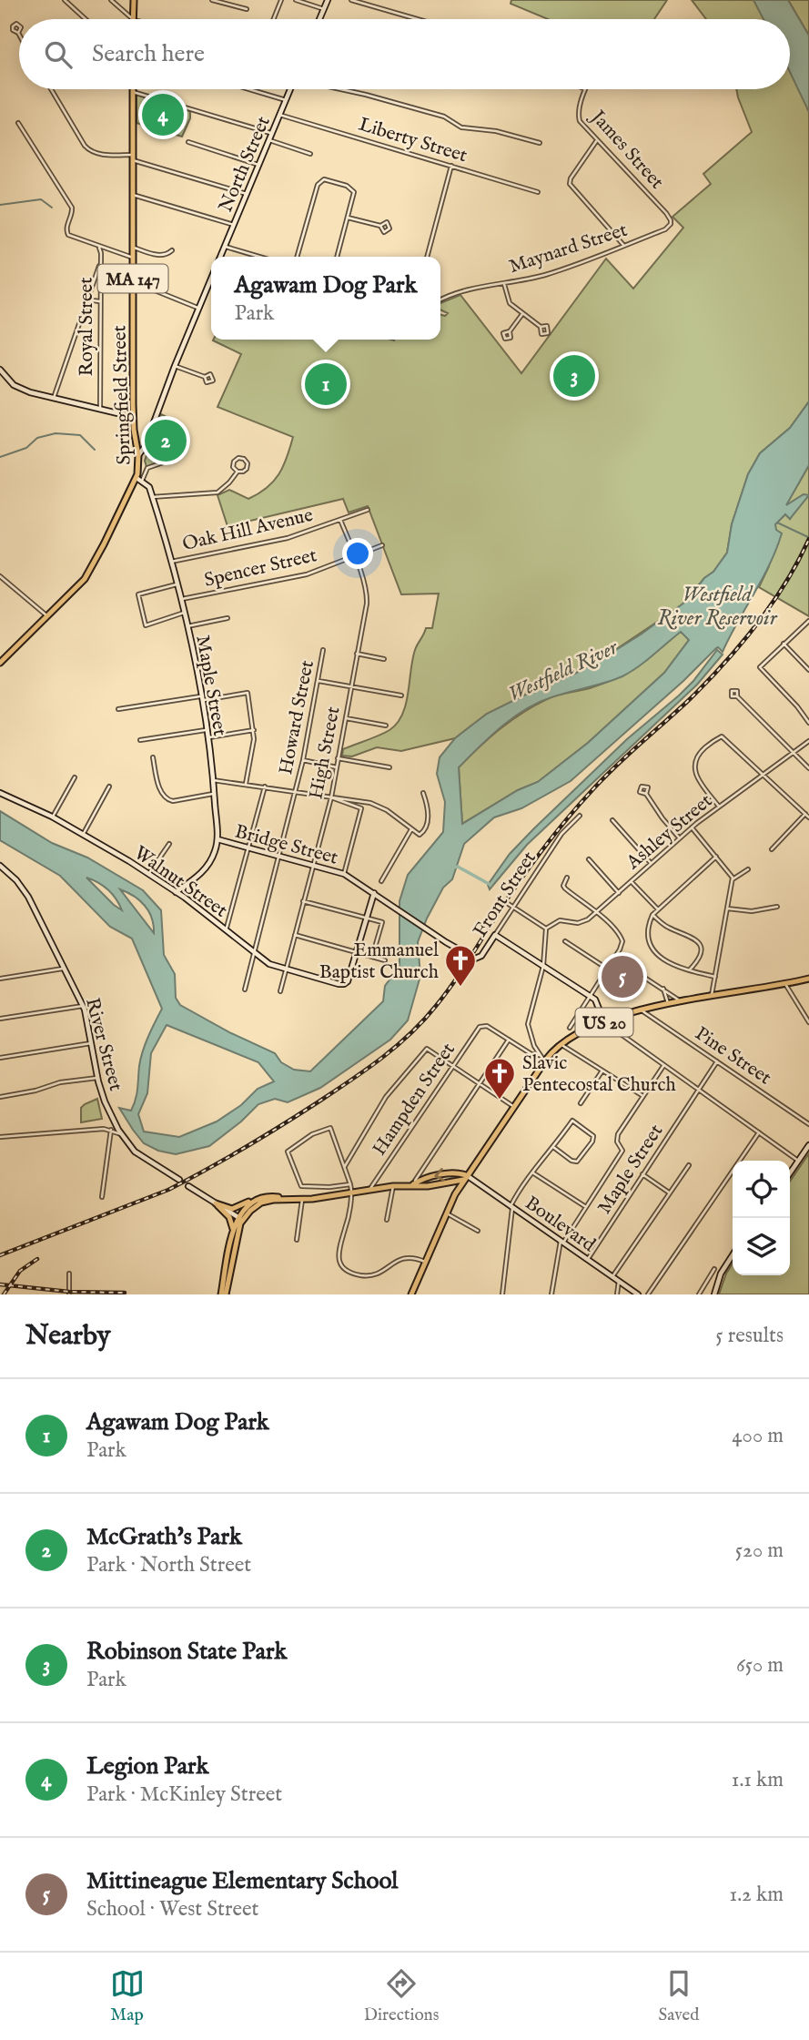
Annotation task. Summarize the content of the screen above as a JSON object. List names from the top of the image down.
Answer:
{
  "streets": {
    "main road": [
      "North Street",
      "MA 147",
      "Springfield Street",
      "Maple Street",
      "Bridge Street",
      "Walnut Street",
      "Front Street",
      "US 20",
      "River Street",
      "Boulevard"
    ],
    "street": [
      "Liberty Street",
      "James Street",
      "Maynard Street",
      "Royal Street",
      "Oak Hill Avenue",
      "Spencer Street",
      "Howard Street",
      "High Street",
      "Ashley Street",
      "Pine Street",
      "Hampden Street"
    ]
  },
  "crossings": [
    ["Liberty Street", "North Street"],
    ["James Street", "Maynard Street"],
    ["Springfield Street", "Maple Street"],
    ["Oak Hill Avenue", "Maple Street"],
    ["Oak Hill Avenue", "High Street"],
    ["Spencer Street", "Maple Street"],
    ["Spencer Street", "High Street"],
    ["Maple Street", "Bridge Street"],
    ["Maple Street", "Walnut Street"],
    ["Maple Street", "Pine Street"],
    ["Maple Street", "Boulevard"],
    ["Howard Street", "Bridge Street"],
    ["Howard Street", "Walnut Street"],
    ["High Street", "Bridge Street"],
    ["High Street", "Walnut Street"],
    ["Bridge Street", "Front Street"],
    ["US 20", "Pine Street"],
    ["US 20", "Boulevard"]
  ],
  "water": ["Westfield River Reservoir", "Westfield River"],
  "places": {
    "church": ["Emmanuel Baptist Church", "Slavic Pentecostal Church"]
  },
  "page": {
    "search": "Search here",
    "pins": [
      "4",
      "3",
      "1",
      "2",
      "5"
    ],
    "popup": ["Agawam Dog Park", "Park"],
    "heading": ["Nearby", "5 results"],
    "list": [
      {
        "mark": "1",
        "name": "Agawam Dog Park",
        "note": "Park",
        "value": "400 m"
      },
      {
        "mark": "2",
        "name": "McGrath's Park",
        "note": "Park · North Street",
        "value": "520 m"
      },
      {
        "mark": "3",
        "name": "Robinson State Park",
        "note": "Park",
        "value": "650 m"
      },
      {
        "mark": "4",
        "name": "Legion Park",
        "note": "Park · McKinley Street",
        "value": "1.1 km"
      },
      {
        "mark": "5",
        "name": "Mittineague Elementary School",
        "note": "School · West Street",
        "value": "1.2 km"
      }
    ],
    "nav": ["Map", "Directions", "Saved"]
  }
}
